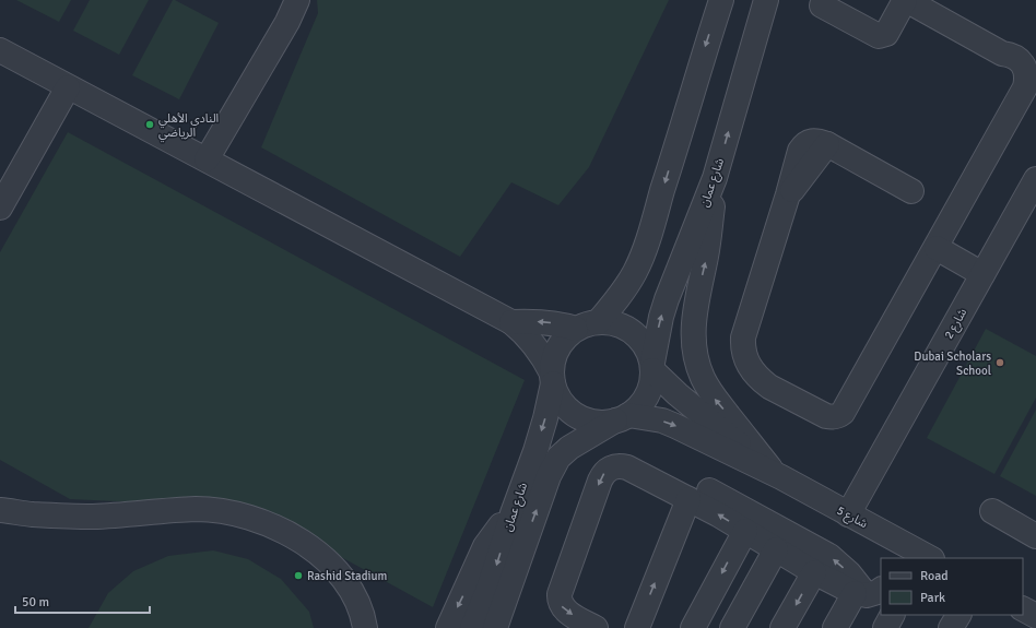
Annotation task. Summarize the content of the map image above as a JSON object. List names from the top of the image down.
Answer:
{
  "streets": {
    "street": ["شارع عمان", "شارع 2", "شارع 5"]
  },
  "crossings": [
    ["شارع عمان", "شارع 5"],
    ["شارع 2", "شارع 5"]
  ],
  "places": ["النادي الأهلي الرياضي", "Dubai Scholars School", "Rashid Stadium"],
  "legend": ["Road", "Park"],
  "scale_bar": "50 m"
}
